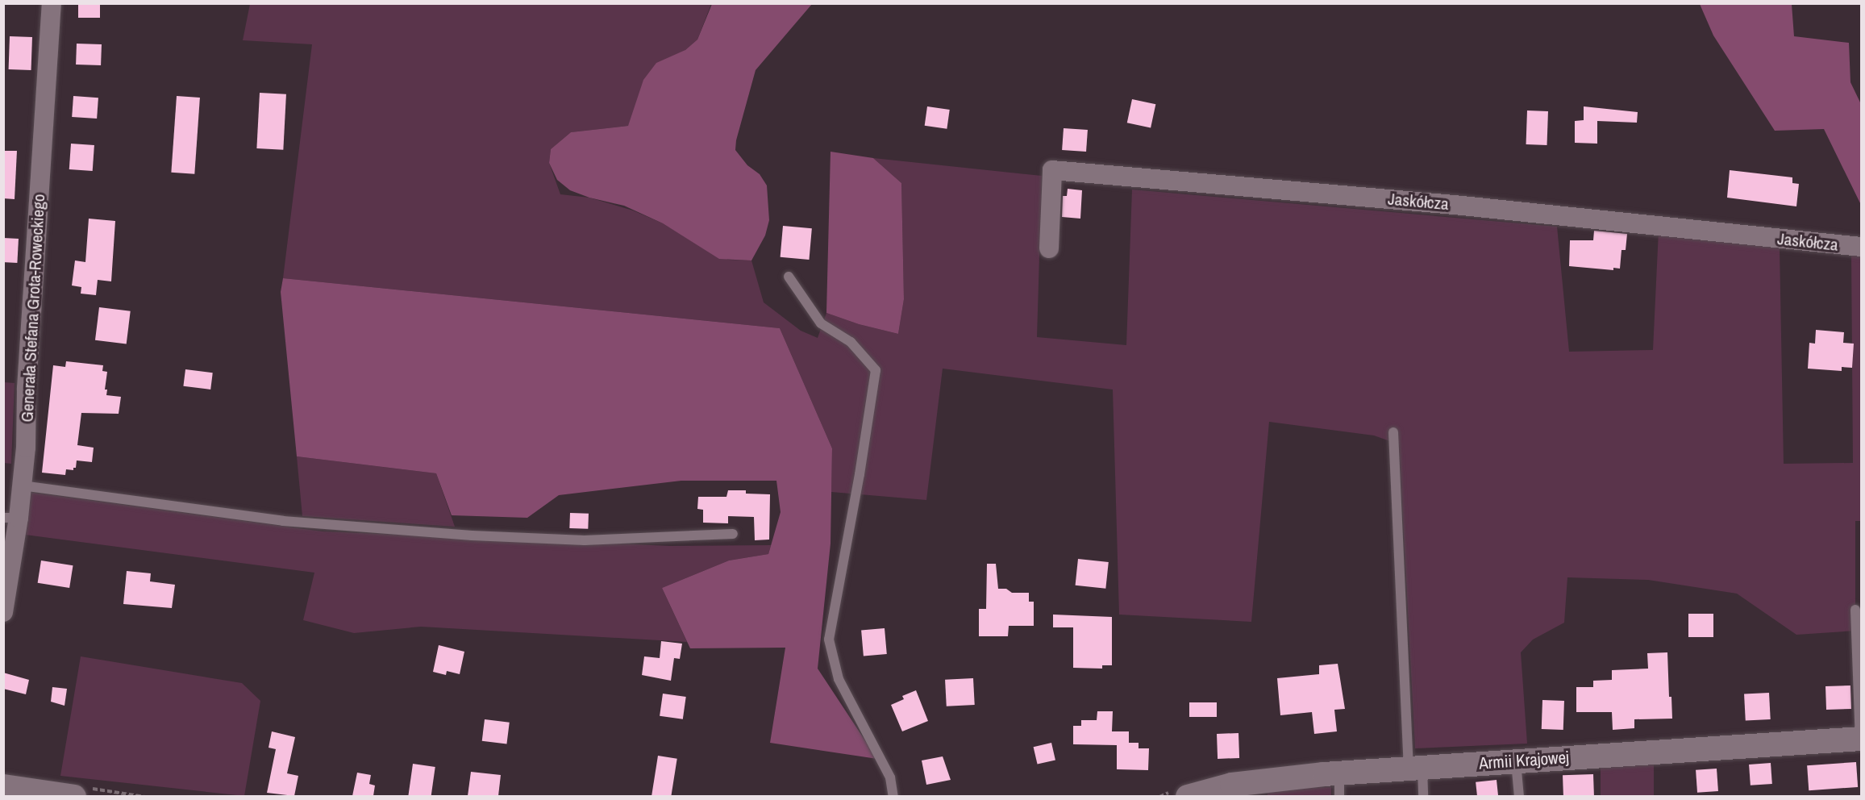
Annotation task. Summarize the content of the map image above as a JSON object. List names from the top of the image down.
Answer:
{
  "streets": {
    "street": ["Jaskółcza", "Generała Stefana Grota-Roweckiego", "Armii Krajowej"]
  }
}
